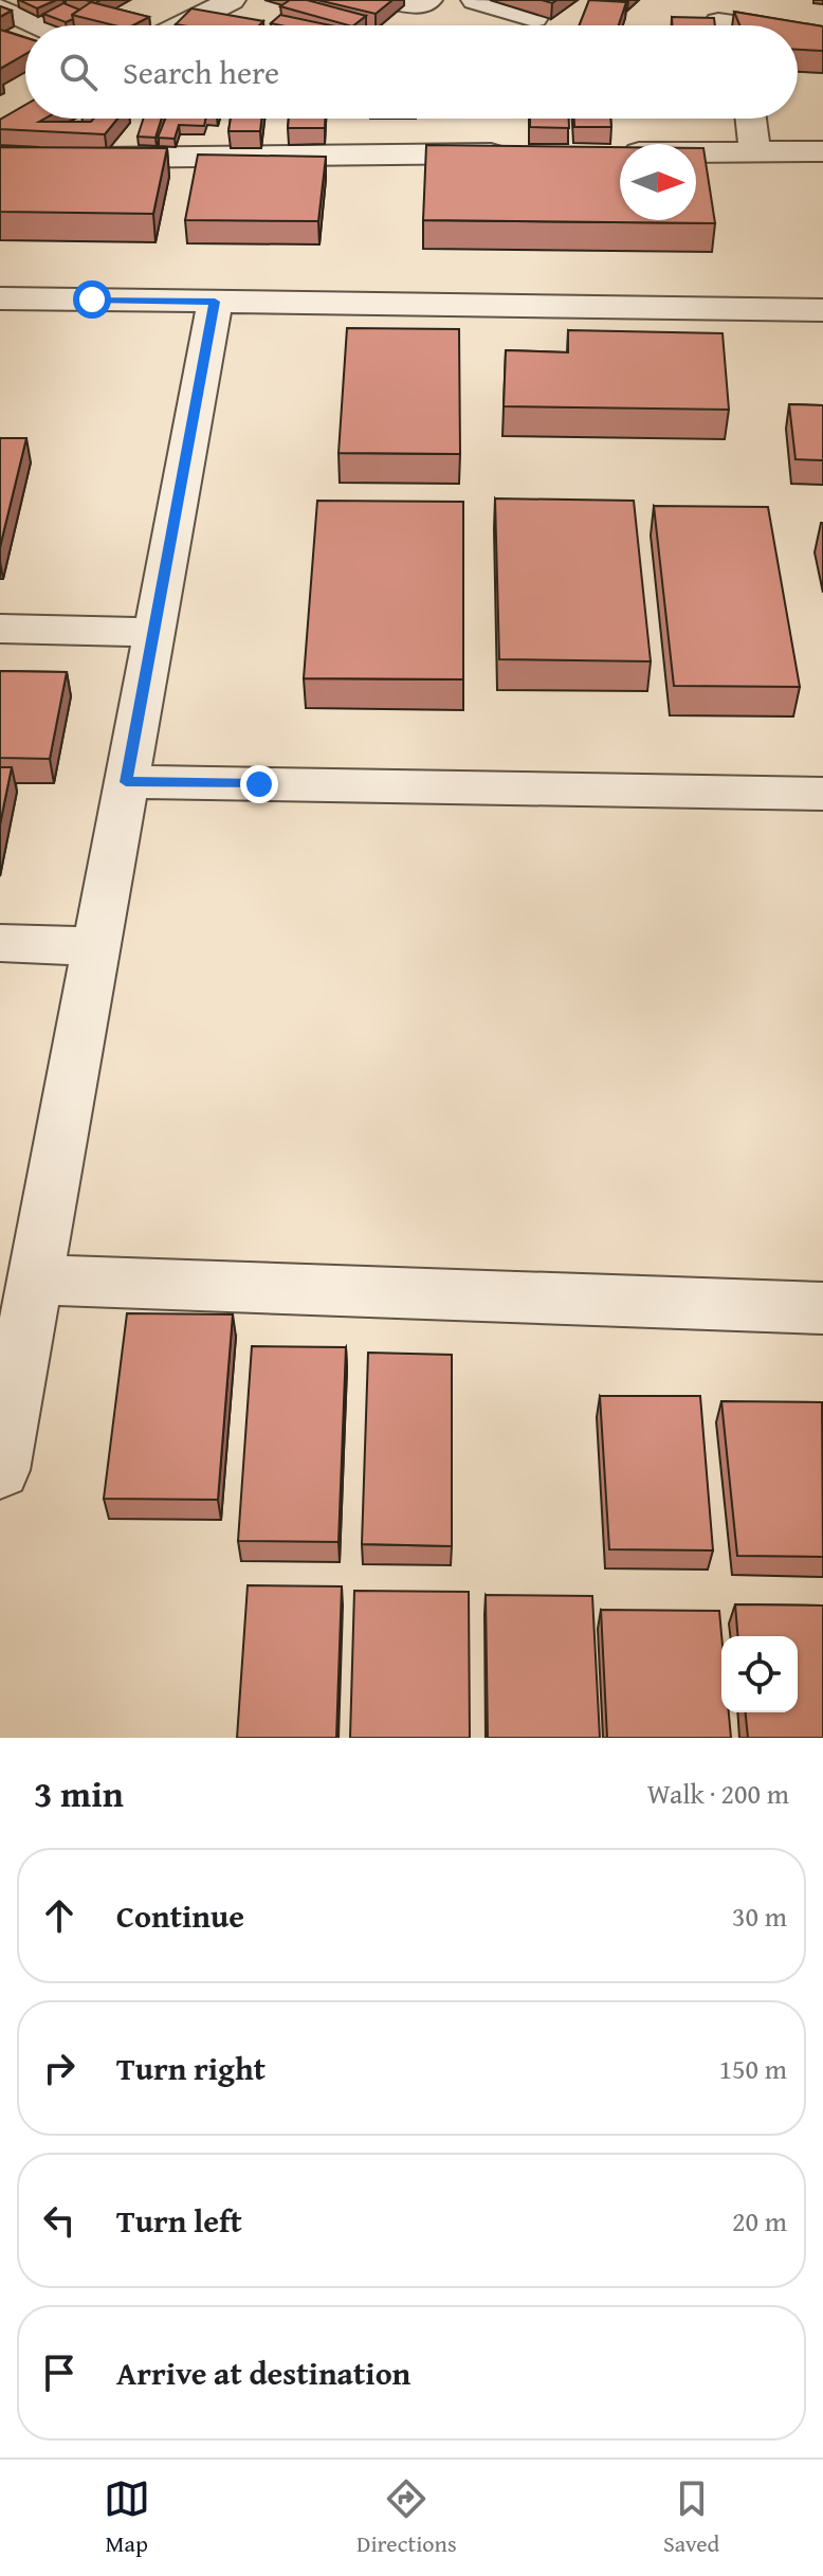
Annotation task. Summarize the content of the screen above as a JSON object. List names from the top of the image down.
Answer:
{
  "north": "right",
  "page": {
    "search": "Search here",
    "heading": ["3 min", "Walk · 200 m"],
    "list": [
      ["Continue", "30 m"],
      ["Turn right", "150 m"],
      ["Turn left", "20 m"],
      "Arrive at destination"
    ],
    "nav": ["Map", "Directions", "Saved"]
  }
}
